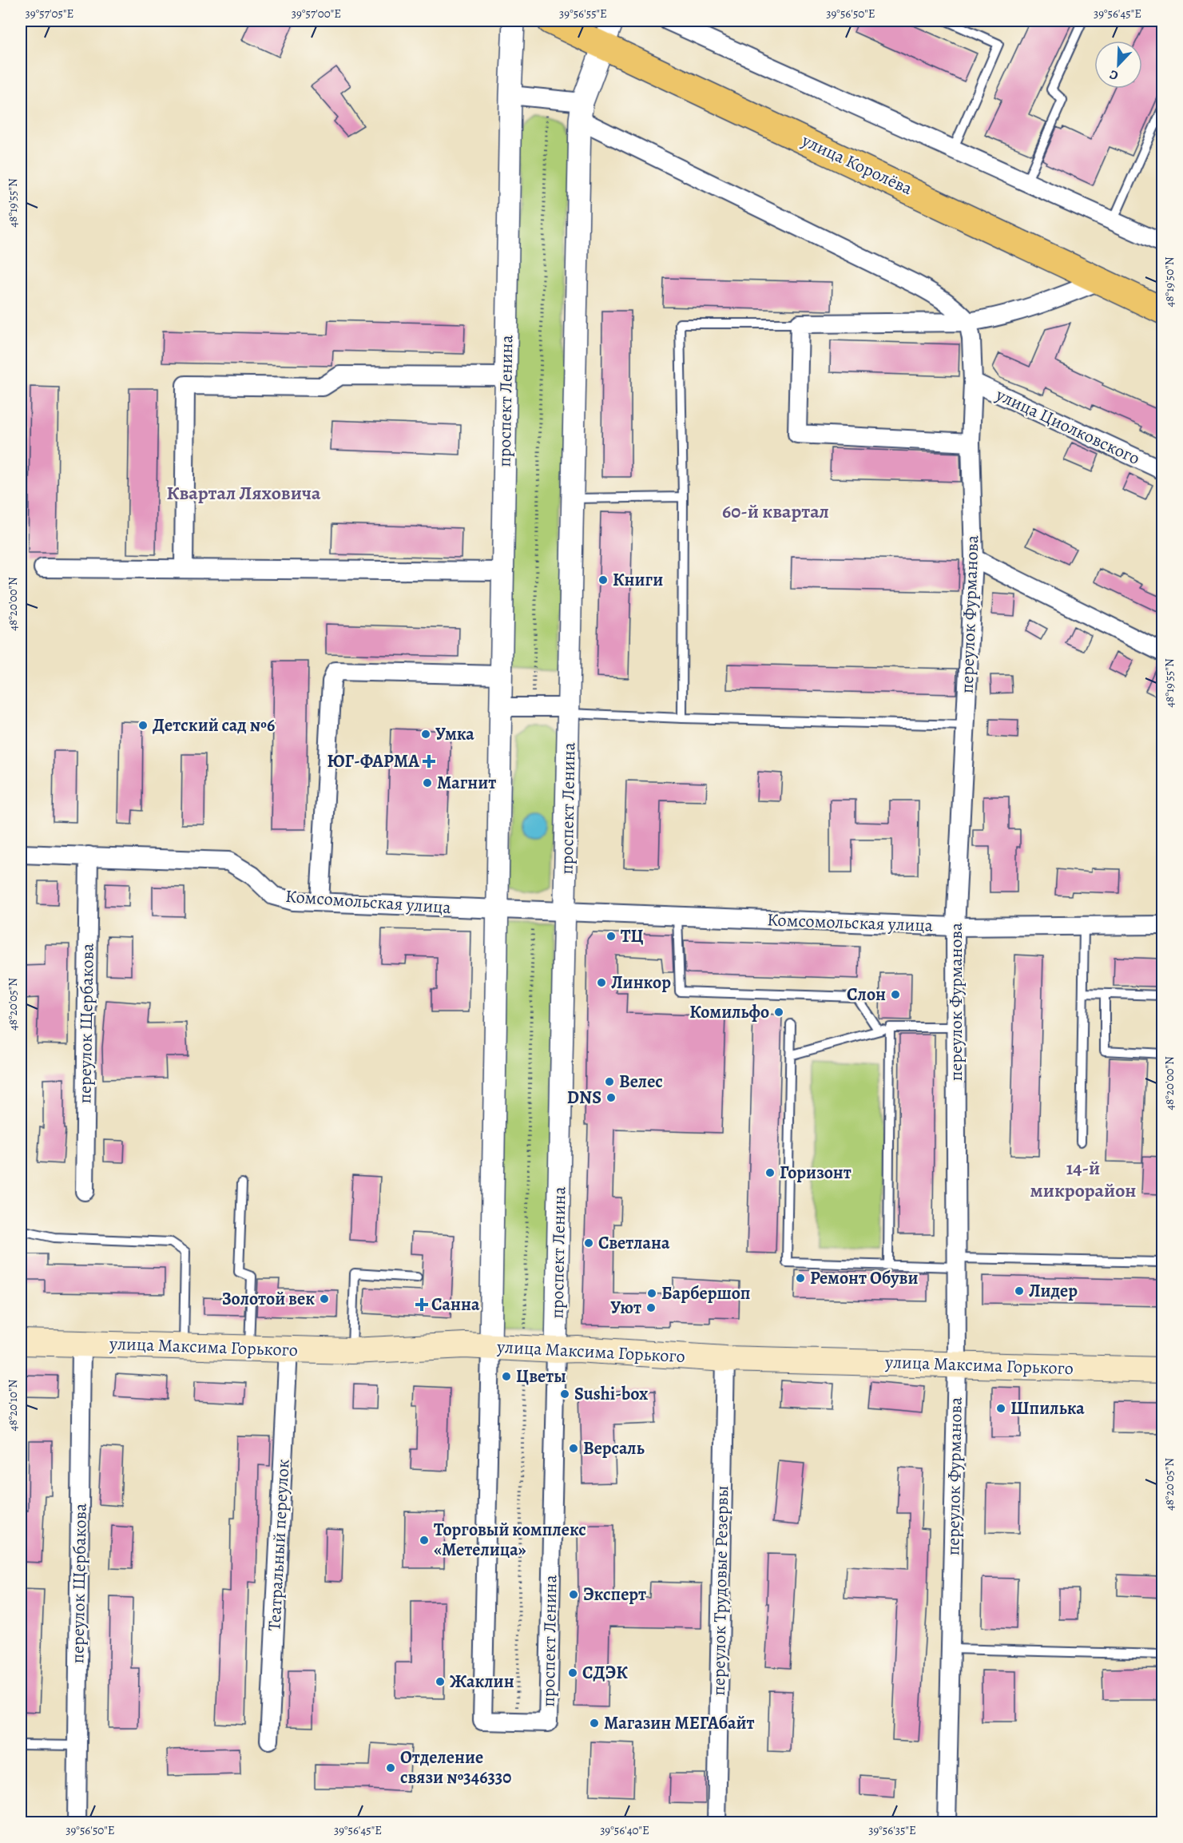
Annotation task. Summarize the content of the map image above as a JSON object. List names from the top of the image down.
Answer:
{
  "streets": {
    "highway": ["улица Королёва"],
    "main road": ["улица Максима Горького"],
    "street": [
      "проспект Ленина",
      "улица Циолковского",
      "переулок Фурманова",
      "Комсомольская улица",
      "переулок Щербакова",
      "Театральный переулок",
      "переулок Трудовые Резервы"
    ]
  },
  "crossings": [
    ["улица Королёва", "проспект Ленина"],
    ["проспект Ленина", "Комсомольская улица"],
    ["проспект Ленина", "улица Максима Горького"],
    ["улица Циолковского", "переулок Фурманова"],
    ["переулок Фурманова", "Комсомольская улица"],
    ["переулок Фурманова", "улица Максима Горького"],
    ["Комсомольская улица", "переулок Щербакова"],
    ["переулок Щербакова", "улица Максима Горького"],
    ["улица Максима Горького", "Театральный переулок"],
    ["улица Максима Горького", "переулок Трудовые Резервы"]
  ],
  "districts": ["Квартал Ляховича", "60-й квартал", "14-й микрорайон"],
  "places": {
    "other": [
      "Книги",
      "Детский сад №6",
      "Умка",
      "Магнит",
      "ТЦ",
      "Линкор",
      "Слон",
      "Комильфо",
      "Велес",
      "DNS",
      "Горизонт",
      "Светлана",
      "Ремонт Обуви",
      "Лидер",
      "Барбершоп",
      "Золотой век",
      "Уют",
      "Цветы",
      "Sushi-box",
      "Шпилька",
      "Версаль",
      "Торговый комплекс «Метелица»",
      "Эксперт",
      "СДЭК",
      "Жаклин",
      "Магазин МЕГАбайт",
      "Отделение связи №346330"
    ],
    "health": ["ЮГ-ФАРМА", "Санна"]
  },
  "north": "bottom left",
  "coordinates": [
    "39°57'05\"E",
    "39°57'00\"E",
    "39°56'55\"E",
    "39°56'50\"E",
    "39°56'45\"E",
    "48°19'55\"N",
    "48°19'50\"N",
    "48°20'00\"N",
    "48°20'05\"N",
    "48°20'10\"N",
    "39°56'40\"E",
    "39°56'35\"E"
  ]
}
